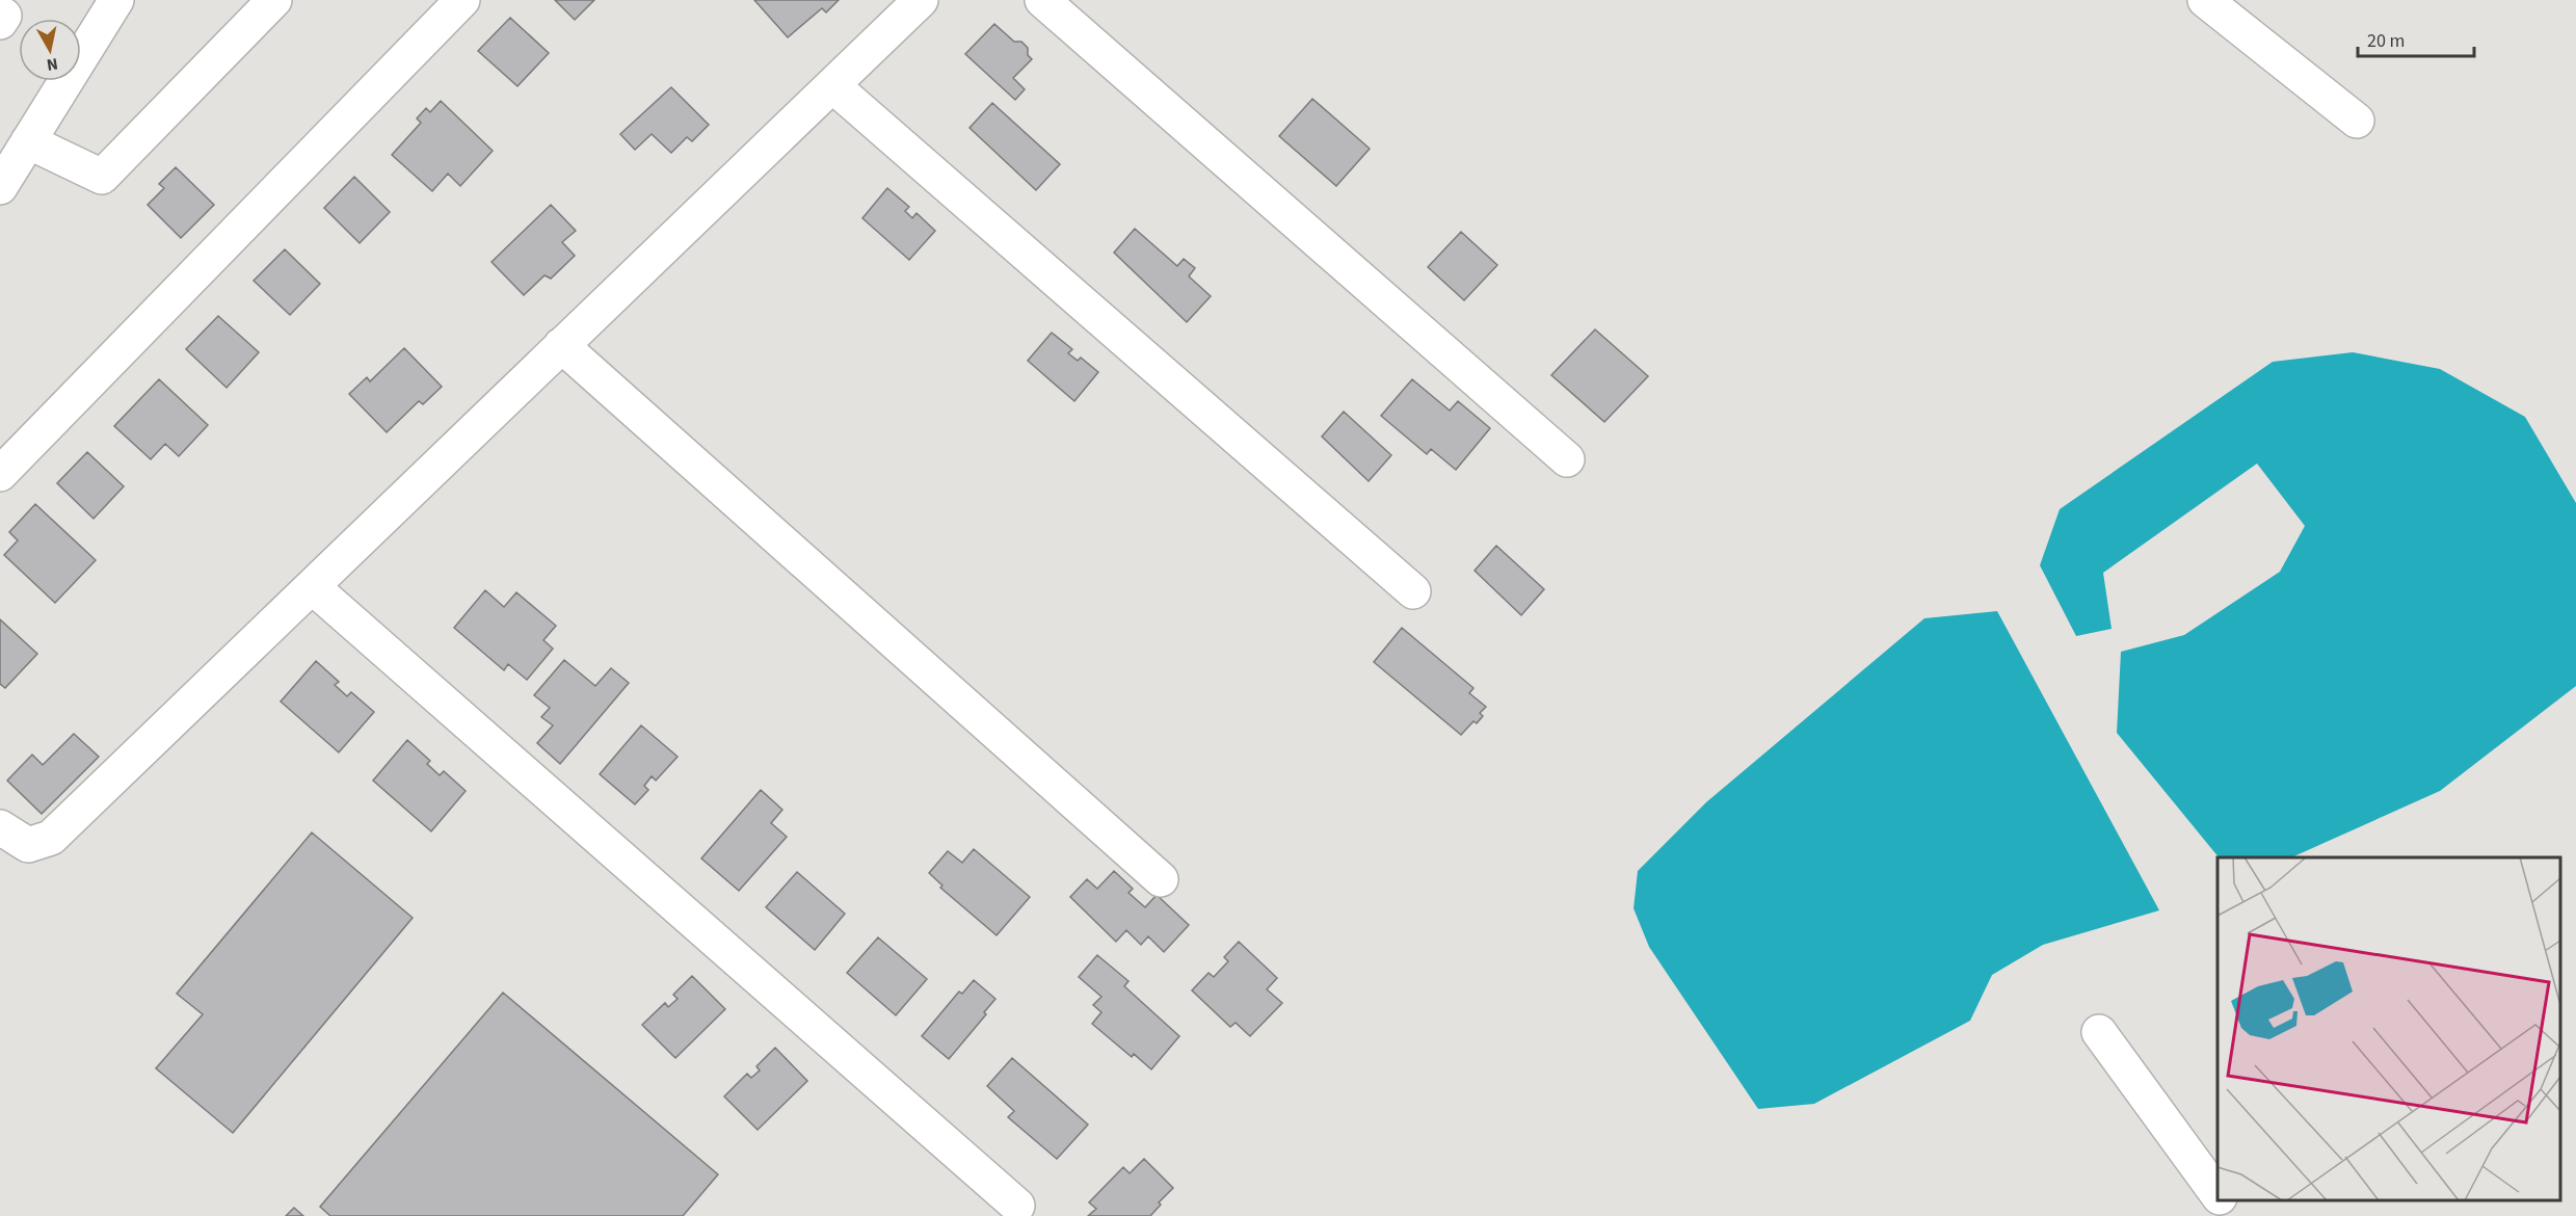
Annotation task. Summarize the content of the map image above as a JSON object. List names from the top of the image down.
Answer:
{
  "scale_bar": "20 m",
  "north": "bottom"
}
